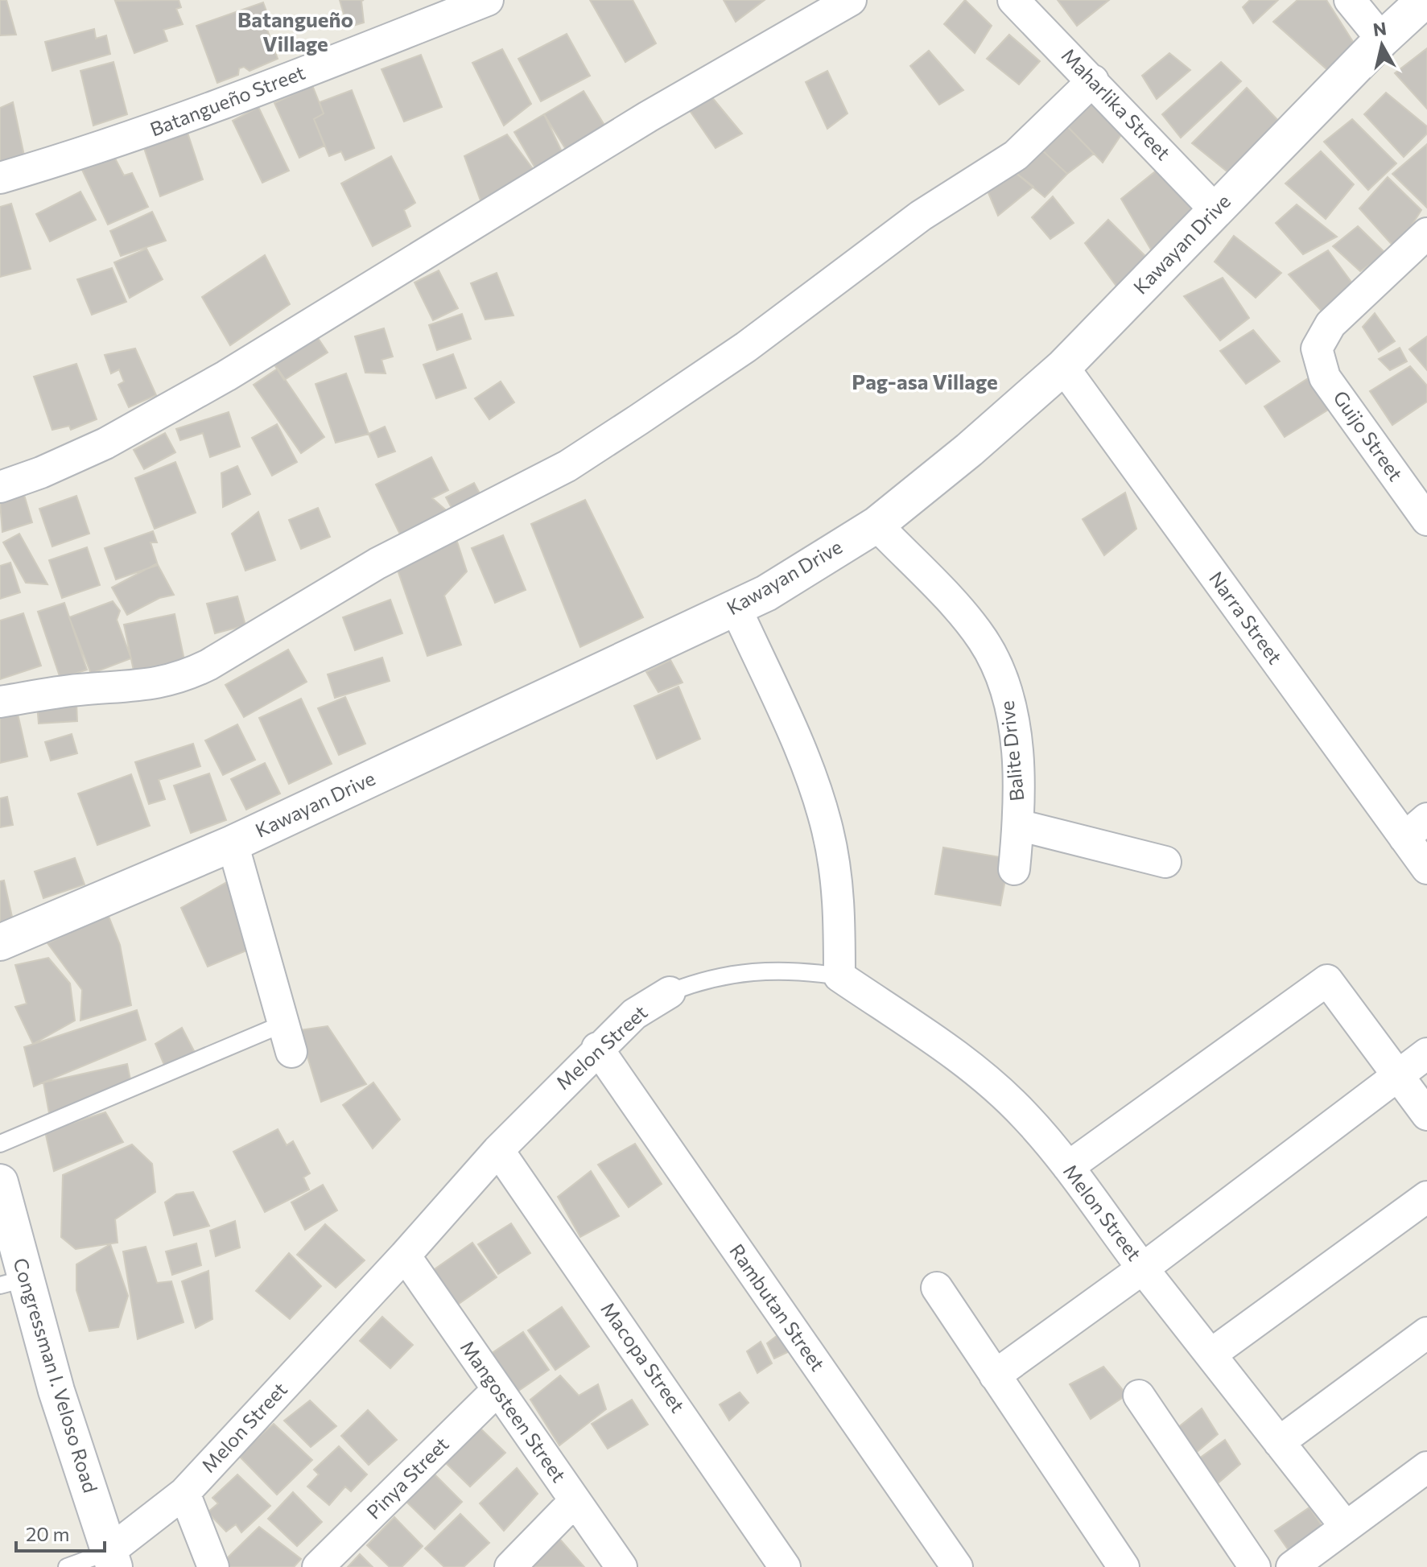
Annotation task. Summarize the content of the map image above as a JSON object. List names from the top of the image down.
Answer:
{
  "streets": {
    "street": [
      "Batangueño Street",
      "Maharlika Street",
      "Kawayan Drive",
      "Guijo Street",
      "Narra Street",
      "Balite Drive",
      "Melon Street",
      "Rambutan Street",
      "Macopa Street",
      "Congressman I. Veloso Road",
      "Mangosteen Street",
      "Pinya Street"
    ]
  },
  "crossings": [
    ["Maharlika Street", "Kawayan Drive"],
    ["Kawayan Drive", "Narra Street"],
    ["Kawayan Drive", "Balite Drive"],
    ["Melon Street", "Rambutan Street"],
    ["Melon Street", "Macopa Street"],
    ["Melon Street", "Congressman I. Veloso Road"],
    ["Melon Street", "Mangosteen Street"],
    ["Mangosteen Street", "Pinya Street"]
  ],
  "districts": ["Batangueño Village", "Pag-asa Village"],
  "scale_bar": "20 m",
  "north": "top"
}
